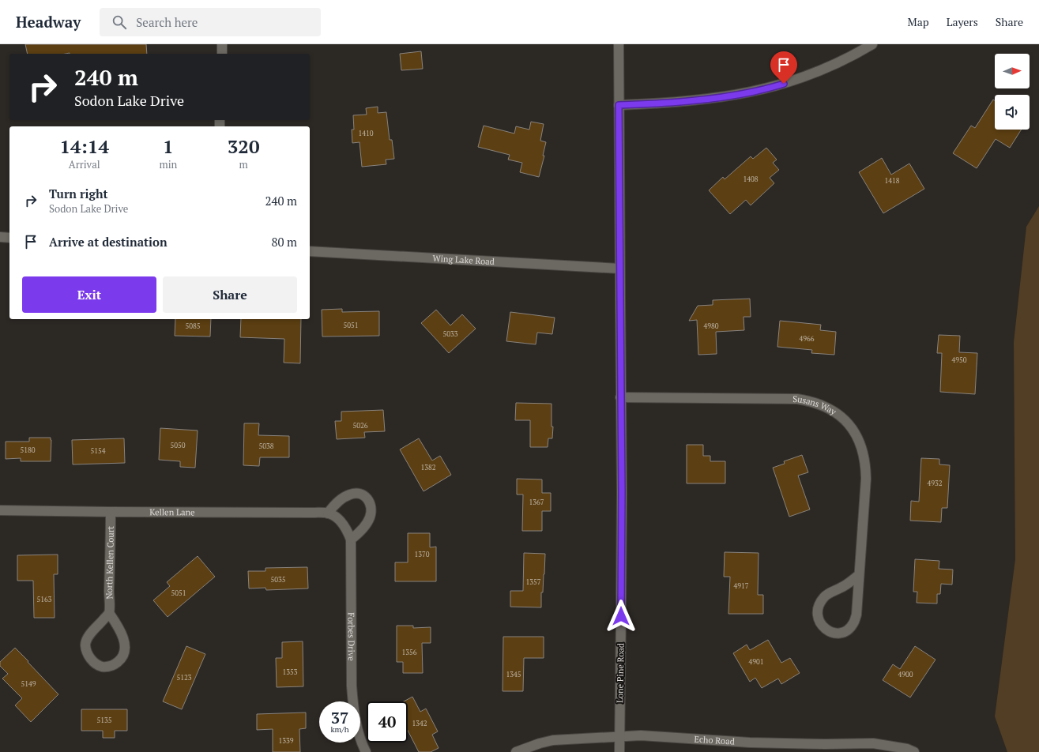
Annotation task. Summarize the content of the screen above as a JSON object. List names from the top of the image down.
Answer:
{
  "streets": {
    "street": [
      "Wing Lake Road",
      "Susans Way",
      "Kellen Lane",
      "North Kellen Court",
      "Forbes Drive",
      "Lone Pine Road",
      "Echo Road"
    ]
  },
  "crossings": [
    ["Wing Lake Road", "Lone Pine Road"],
    ["Susans Way", "Lone Pine Road"],
    ["Kellen Lane", "North Kellen Court"],
    ["Kellen Lane", "Forbes Drive"],
    ["Lone Pine Road", "Echo Road"]
  ],
  "house_numbers": [
    "1410",
    "1408",
    "1418",
    "5051",
    "5085",
    "4980",
    "5033",
    "4966",
    "4950",
    "5026",
    "5050",
    "5038",
    "5180",
    "5154",
    "1382",
    "4932",
    "1367",
    "1370",
    "5035",
    "1357",
    "4917",
    "5051",
    "5163",
    "1356",
    "4901",
    "1353",
    "1345",
    "4900",
    "5123",
    "5149",
    "5135",
    "1342",
    "1339"
  ],
  "north": "right",
  "page": {
    "header": "Headway",
    "search": "Search here",
    "nav": ["Map", "Layers", "Share"],
    "turn": ["240 m", "Sodon Lake Drive"],
    "eta": [
      "14:14",
      "Arrival",
      "1",
      "min",
      "320",
      "m"
    ],
    "list": [
      {
        "name": "Turn right",
        "note": "Sodon Lake Drive",
        "value": "240 m"
      },
      {
        "name": "Arrive at destination",
        "value": "80 m"
      }
    ],
    "buttons": ["Exit", "Share"],
    "speed": "37 km/h",
    "limit": "40"
  }
}
